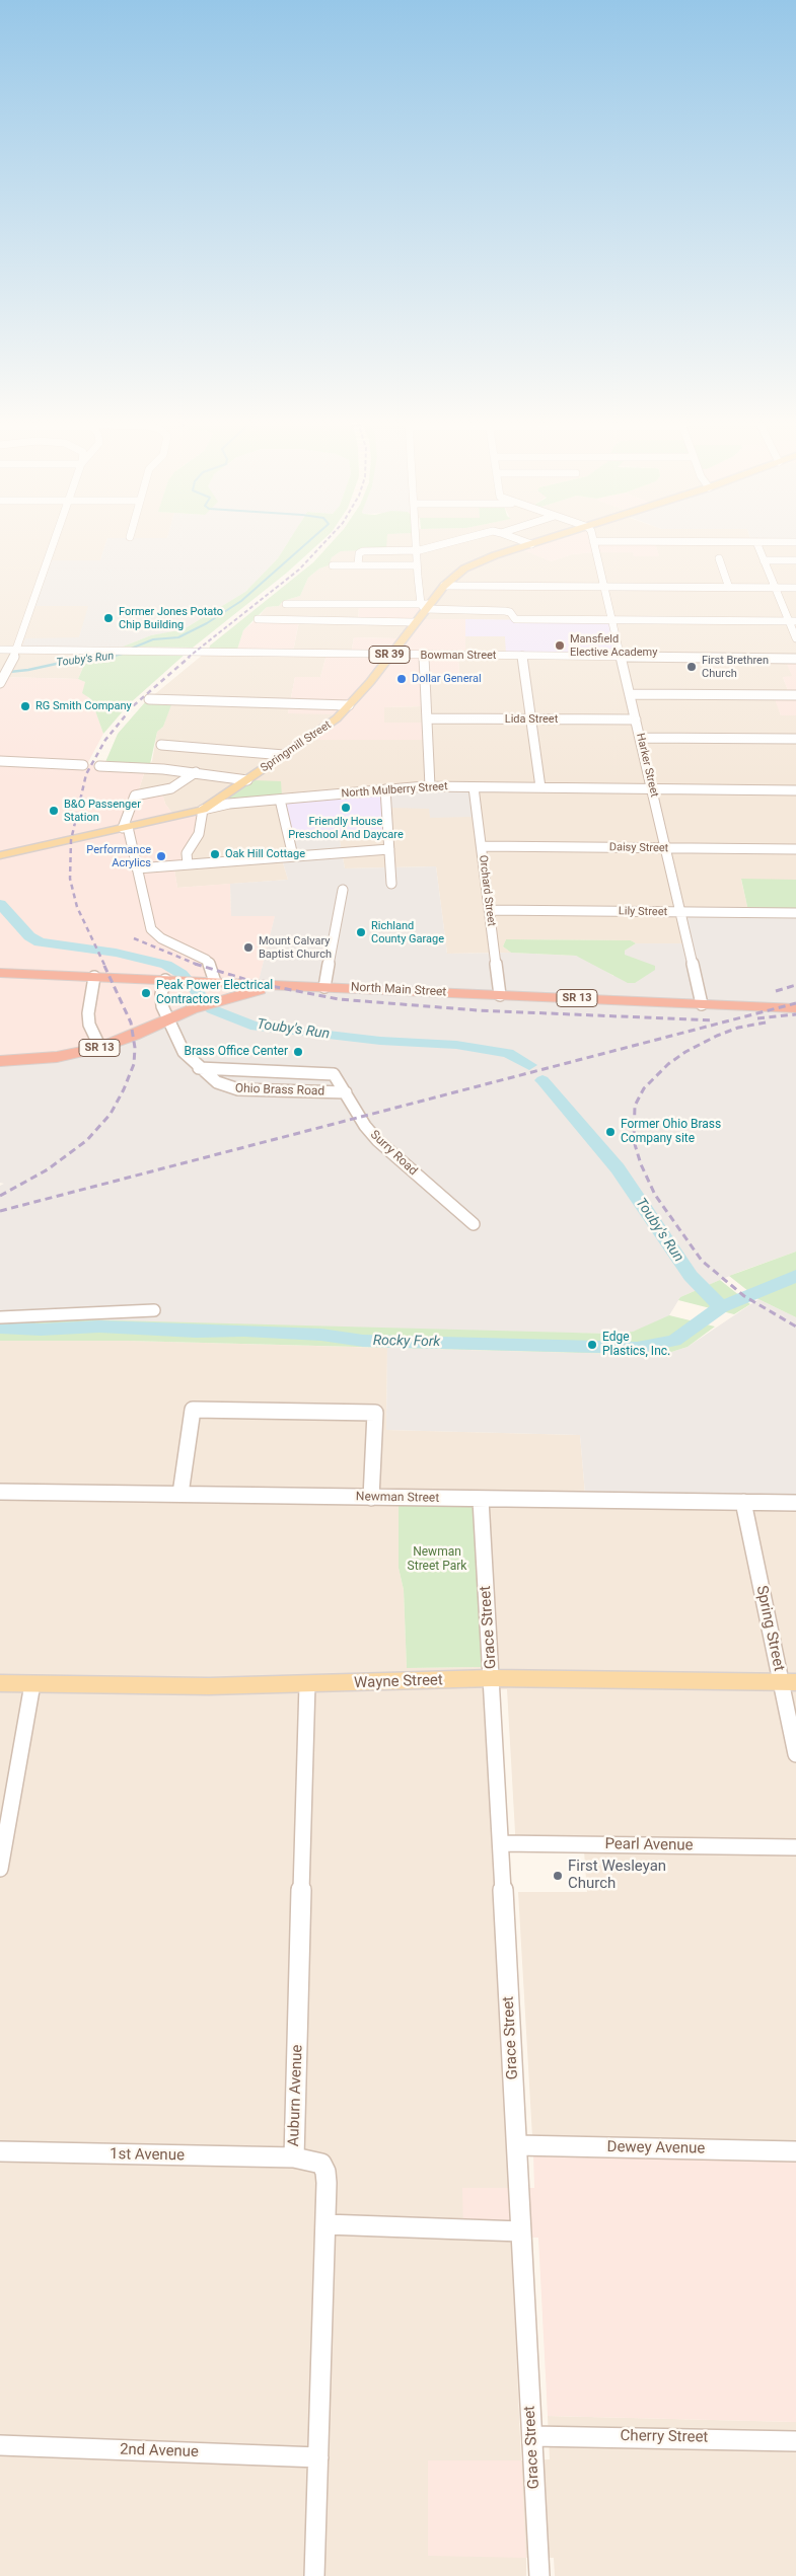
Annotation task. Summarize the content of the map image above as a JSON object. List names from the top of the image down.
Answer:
{
  "streets": {
    "highway": ["North Main Street", "SR 13"],
    "main road": [
      "SR 39",
      "Springmill Street",
      "North Mulberry Street",
      "Wayne Street"
    ],
    "street": [
      "Bowman Street",
      "Lida Street",
      "Harker Street",
      "Daisy Street",
      "Orchard Street",
      "Lily Street",
      "Ohio Brass Road",
      "Surry Road",
      "Newman Street",
      "Grace Street",
      "Spring Street",
      "Pearl Avenue",
      "Auburn Avenue",
      "Dewey Avenue",
      "1st Avenue",
      "Cherry Street",
      "2nd Avenue"
    ]
  },
  "crossings": [
    ["Bowman Street", "Springmill Street"],
    ["Bowman Street", "Harker Street"],
    ["Lida Street", "Harker Street"],
    ["Springmill Street", "North Mulberry Street"],
    ["Harker Street", "North Mulberry Street"],
    ["Harker Street", "Daisy Street"],
    ["Harker Street", "Lily Street"],
    ["Harker Street", "North Main Street"],
    ["North Mulberry Street", "Orchard Street"],
    ["Daisy Street", "Orchard Street"],
    ["Orchard Street", "Lily Street"],
    ["Orchard Street", "North Main Street"],
    ["North Main Street", "SR 13"],
    ["North Main Street", "Ohio Brass Road"],
    ["SR 13", "Ohio Brass Road"],
    ["Ohio Brass Road", "Surry Road"],
    ["Newman Street", "Grace Street"],
    ["Newman Street", "Spring Street"],
    ["Grace Street", "Wayne Street"],
    ["Grace Street", "Pearl Avenue"],
    ["Grace Street", "Dewey Avenue"],
    ["Grace Street", "Cherry Street"],
    ["Spring Street", "Wayne Street"],
    ["Wayne Street", "Auburn Avenue"],
    ["Auburn Avenue", "1st Avenue"],
    ["Auburn Avenue", "2nd Avenue"]
  ],
  "water": ["Touby's Run", "Rocky Fork"],
  "parks": ["Newman Street Park"],
  "places": [
    "Former Jones Potato Chip Building",
    "Mansfield Elective Academy",
    "First Brethren Church",
    "Dollar General",
    "RG Smith Company",
    "Friendly House Preschool And Daycare",
    "B&O Passenger Station",
    "Oak Hill Cottage",
    "Performance Acrylics",
    "Richland County Garage",
    "Mount Calvary Baptist Church",
    "Peak Power Electrical Contractors",
    "Brass Office Center",
    "Former Ohio Brass Company site",
    "Edge Plastics, Inc.",
    "First Wesleyan Church"
  ]
}
